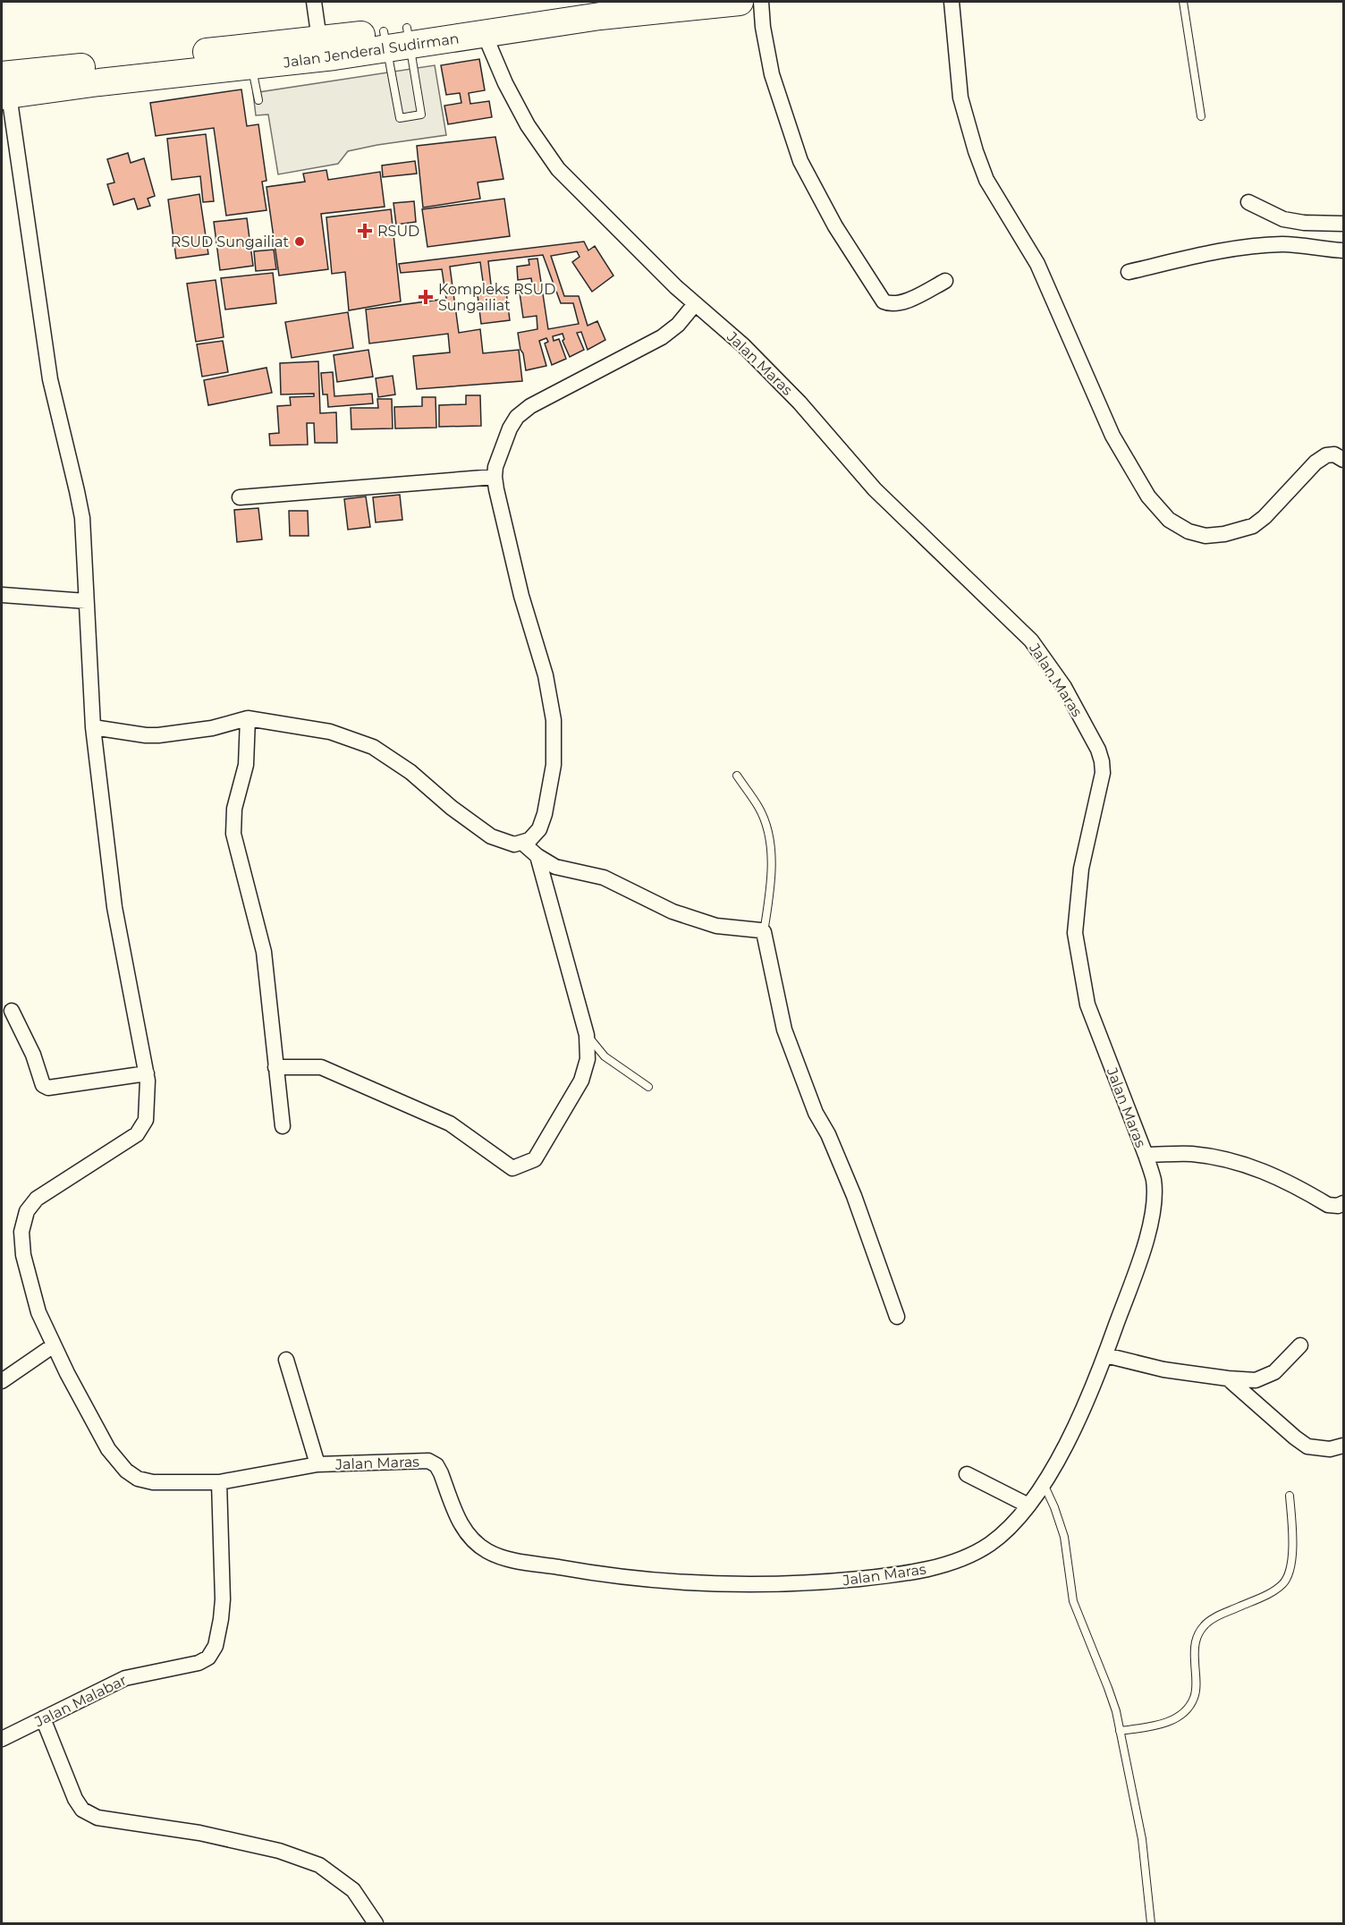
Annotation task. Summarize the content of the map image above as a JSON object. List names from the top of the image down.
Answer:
{
  "streets": {
    "highway": ["Jalan Jenderal Sudirman"],
    "street": ["Jalan Maras", "Jalan Malabar"]
  },
  "crossings": [
    ["Jalan Jenderal Sudirman", "Jalan Maras"],
    ["Jalan Maras", "Jalan Malabar"]
  ],
  "places": {
    "health": ["RSUD", "Kompleks RSUD Sungailiat"],
    "other": ["RSUD Sungailiat"]
  }
}
